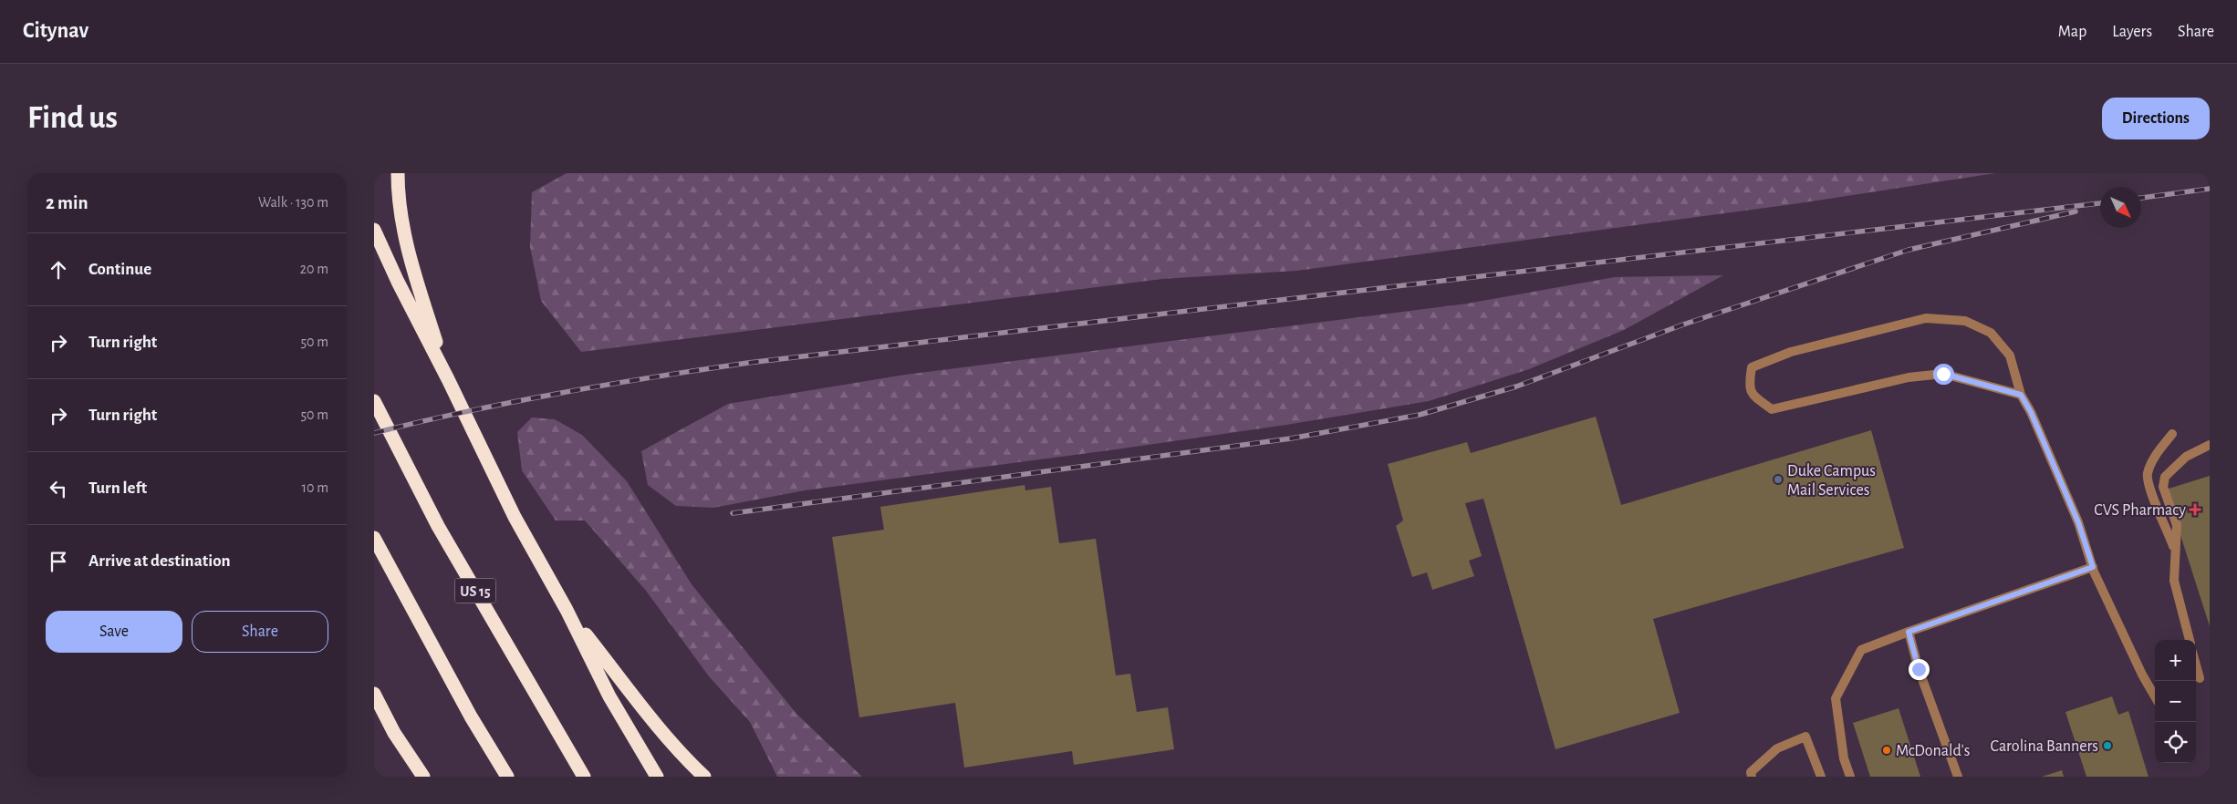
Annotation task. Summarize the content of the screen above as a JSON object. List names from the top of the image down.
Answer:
{
  "streets": {
    "highway": ["US 15"]
  },
  "places": {
    "other": ["Duke Campus Mail Services", "Carolina Banners", "McDonald's"],
    "health": ["CVS Pharmacy"]
  },
  "north": "bottom right",
  "page": {
    "header": "Citynav",
    "nav": ["Map", "Layers", "Share"],
    "buttons": [
      "Directions",
      ["Save", "Share"]
    ],
    "title": "Find us",
    "heading": ["2 min", "Walk · 130 m"],
    "list": [
      ["Continue", "20 m"],
      ["Turn right", "50 m"],
      ["Turn right", "50 m"],
      ["Turn left", "10 m"],
      "Arrive at destination"
    ],
    "map_buttons": ["+", "−"]
  }
}
